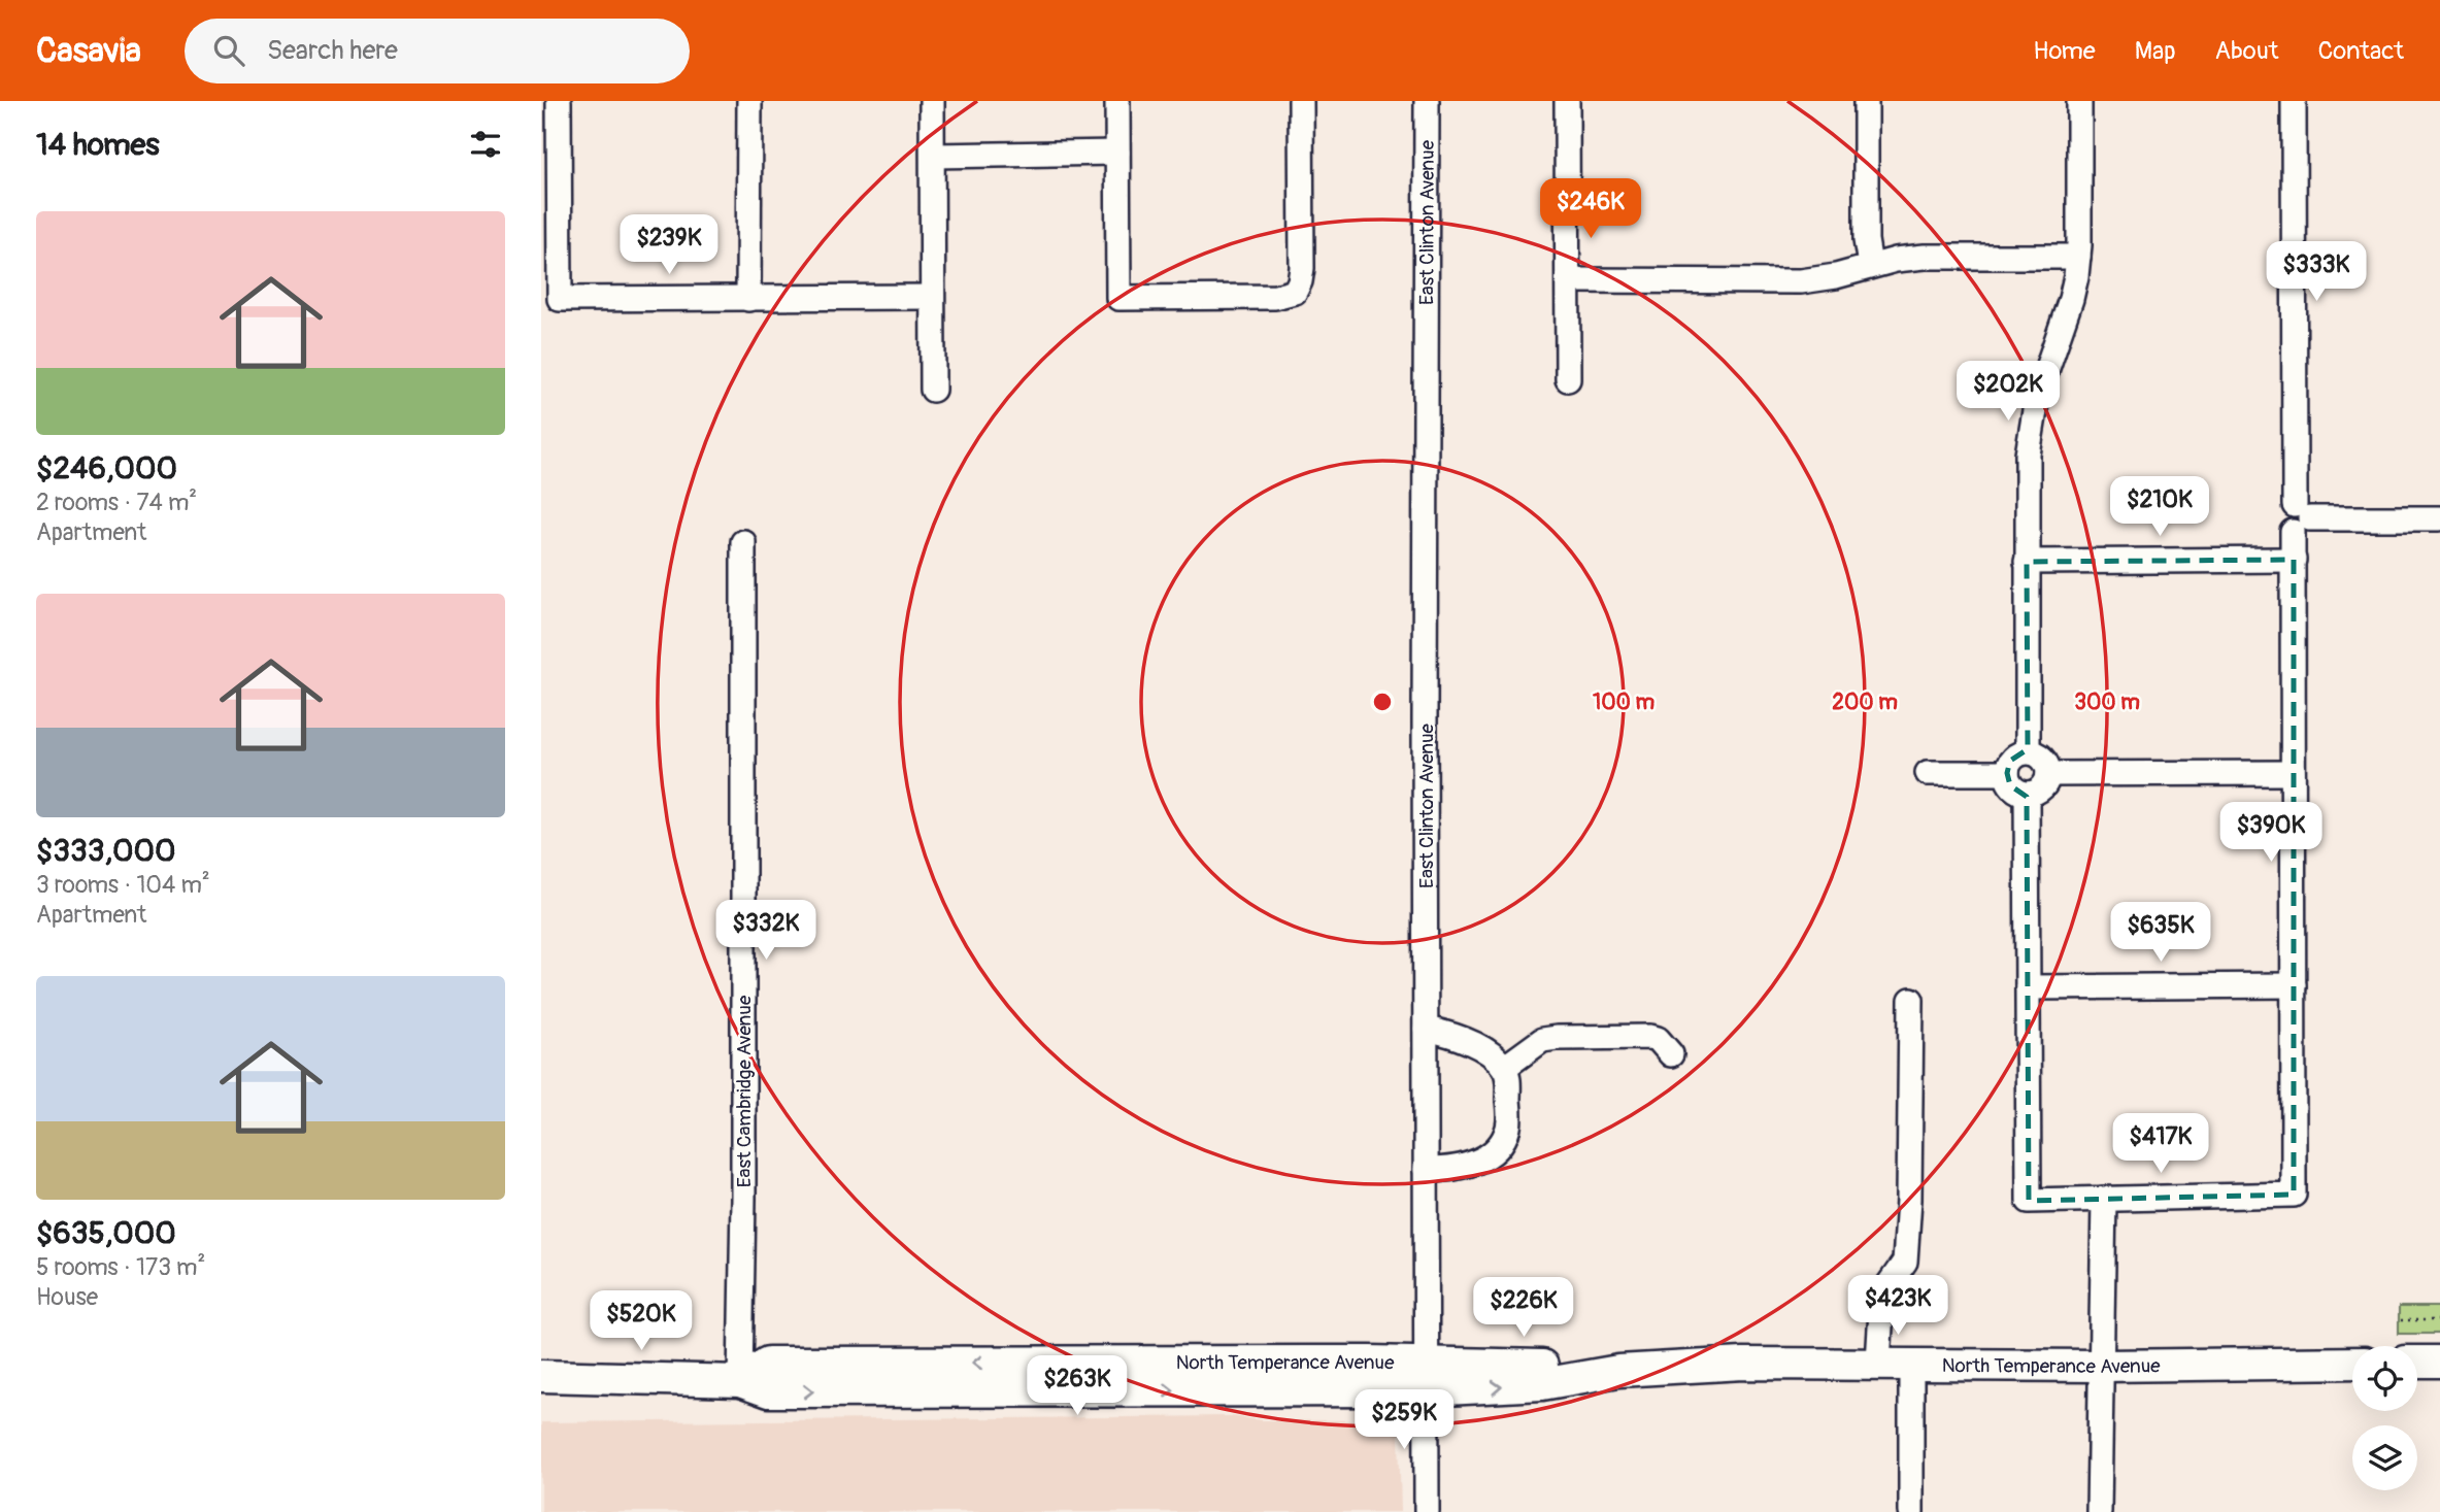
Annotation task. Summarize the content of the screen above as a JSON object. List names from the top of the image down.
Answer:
{
  "streets": {
    "main road": ["North Temperance Avenue"],
    "street": ["East Clinton Avenue", "East Cambridge Avenue"]
  },
  "crossings": [
    ["East Clinton Avenue", "North Temperance Avenue"],
    ["East Cambridge Avenue", "North Temperance Avenue"]
  ],
  "page": {
    "header": "Casavia",
    "search": "Search here",
    "nav": [
      "Home",
      "Map",
      "About",
      "Contact"
    ],
    "heading": "14 homes",
    "price": [
      "$246K",
      "$239K",
      "$333K",
      "$202K",
      "$210K",
      "$390K",
      "$332K",
      "$635K",
      "$417K",
      "$423K",
      "$226K",
      "$520K",
      "$263K",
      "$259K"
    ],
    "list": [
      {
        "name": "$246,000",
        "note": "2 rooms · 74 m² · Apartment"
      },
      {
        "name": "$333,000",
        "note": "3 rooms · 104 m² · Apartment"
      },
      {
        "name": "$635,000",
        "note": "5 rooms · 173 m² · House"
      }
    ]
  },
  "rings": ["100 m", "200 m", "300 m"]
}
